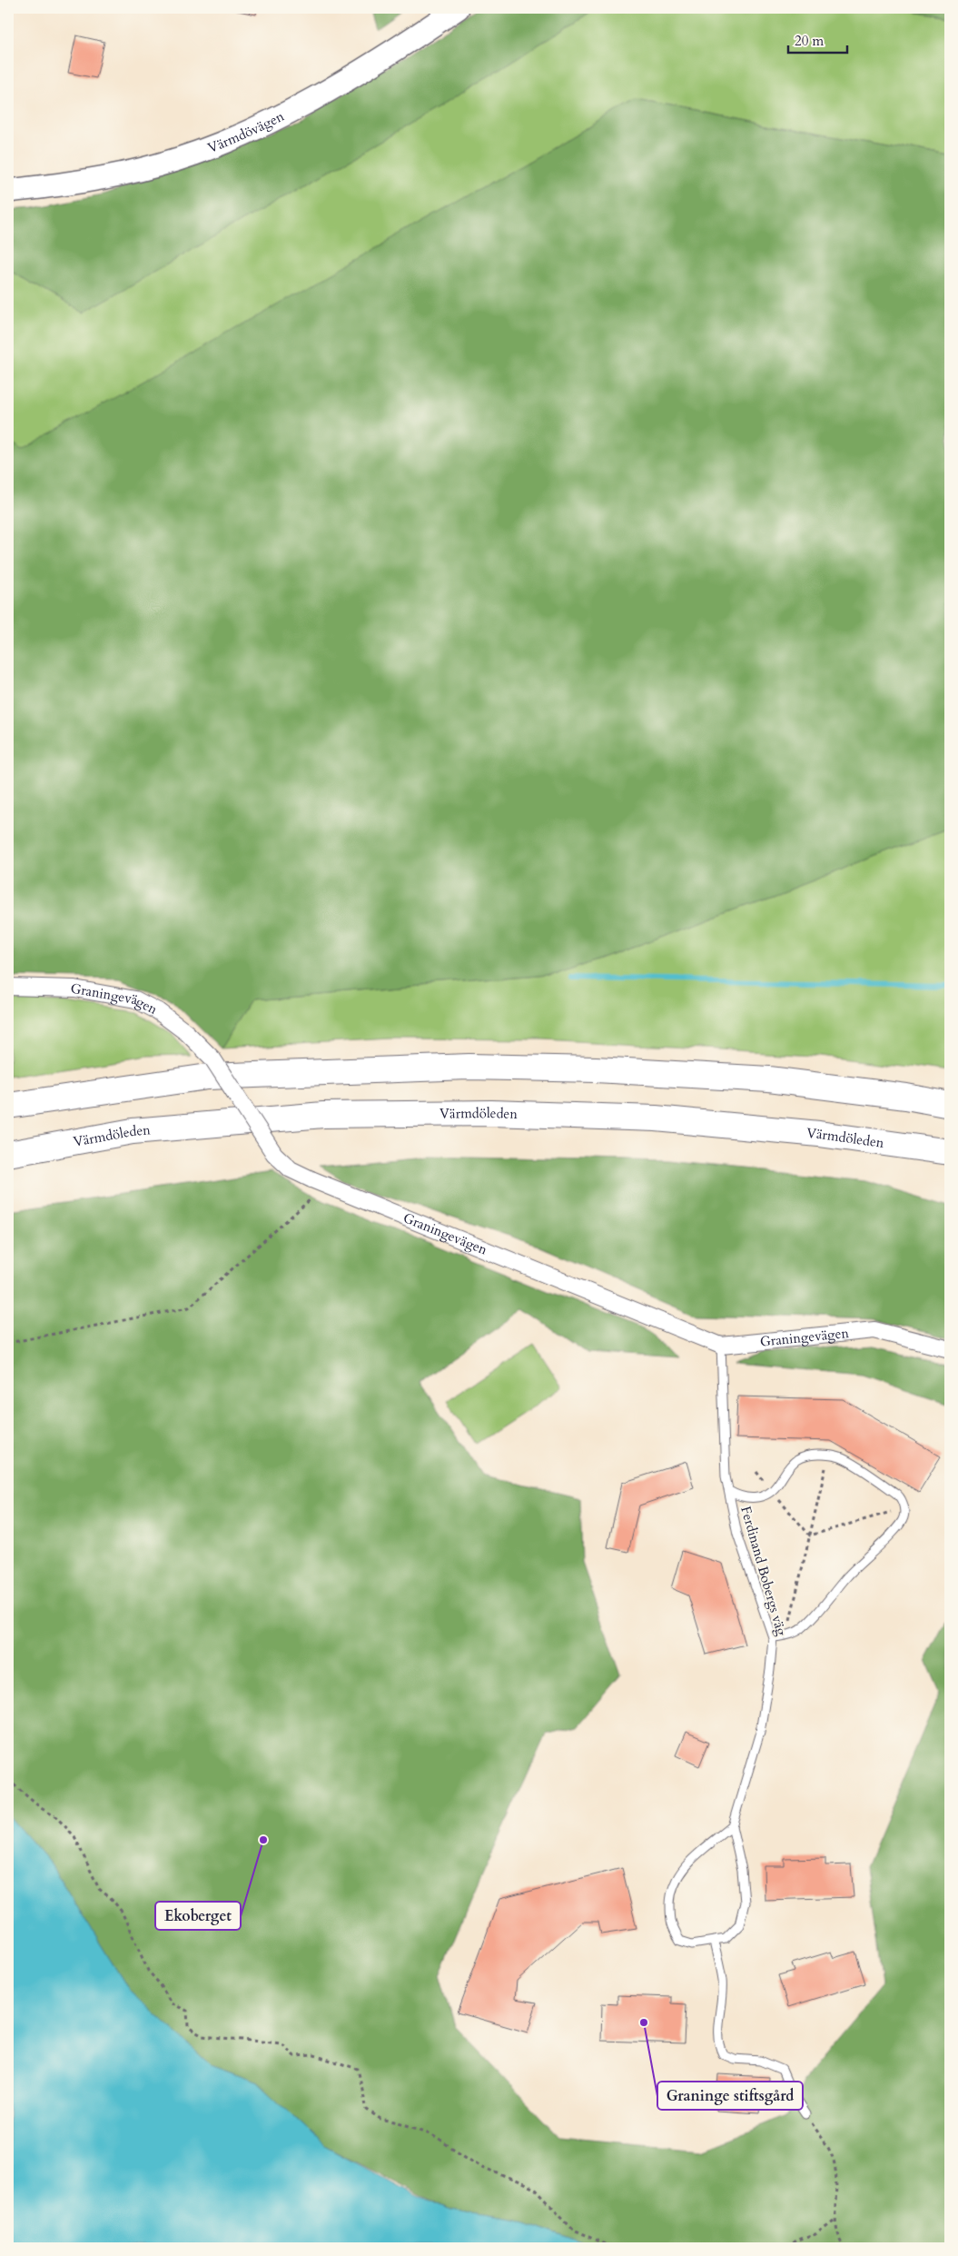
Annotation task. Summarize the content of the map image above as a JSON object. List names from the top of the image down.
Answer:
{
  "streets": {
    "highway": ["Värmdöleden"],
    "main road": ["Värmdövägen"],
    "street": ["Graningevägen"],
    "lane": ["Ferdinand Bobergs väg"]
  },
  "crossings": [
    ["Graningevägen", "Ferdinand Bobergs väg"]
  ],
  "places": ["Ekoberget", "Graninge stiftsgård"],
  "scale_bar": "20 m"
}
